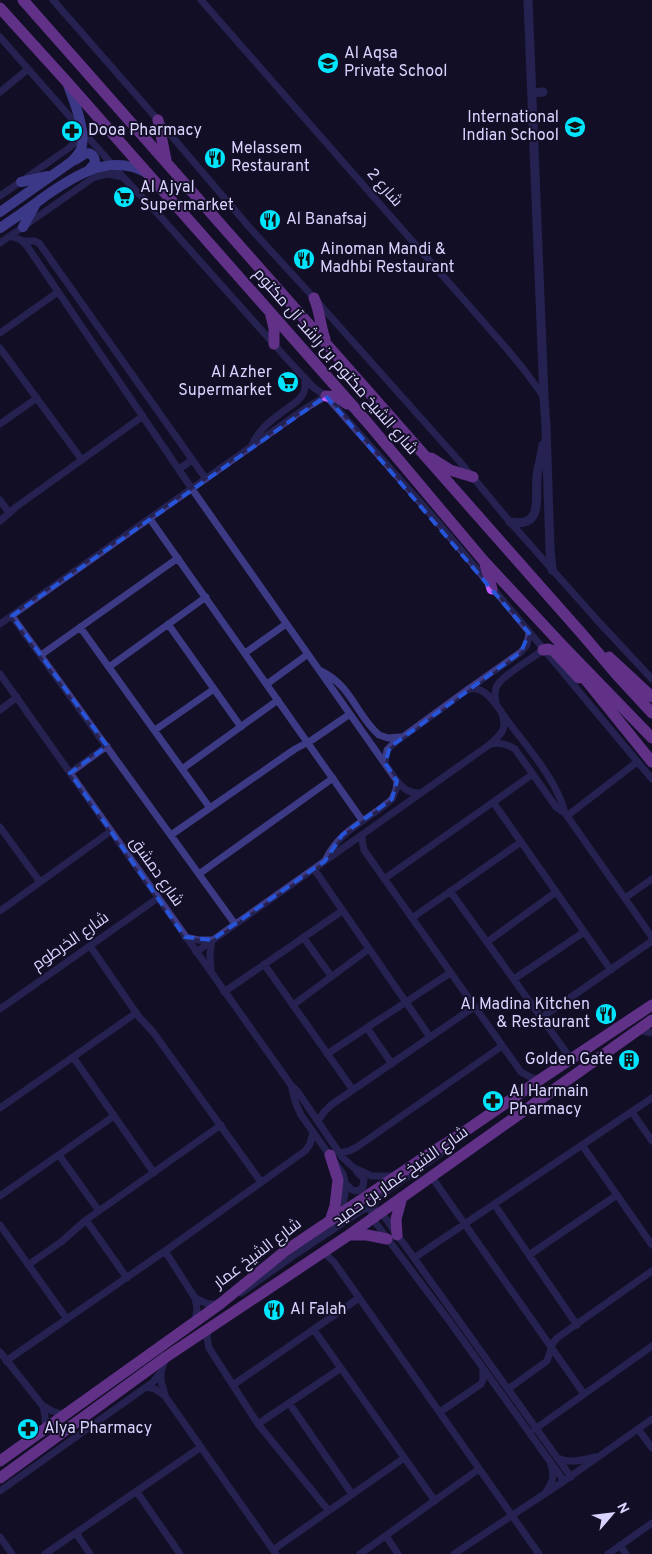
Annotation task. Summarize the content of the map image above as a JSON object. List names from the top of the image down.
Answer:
{
  "streets": {
    "main road": ["شارع الشيخ مكتوم بن راشد آل مكتوم", "شارع الشيخ عمار بن حميد", "شارع الشيخ عمار"],
    "street": ["شارع 2", "شارع دمشق", "شارع الخرطوم"]
  },
  "crossings": [
    ["شارع دمشق", "شارع الخرطوم"],
    ["شارع دمشق", "شارع الشيخ عمار"]
  ],
  "places": {
    "school or university": ["Al Aqsa Private School", "International Indian School"],
    "pharmacy": ["Dooa Pharmacy", "Al Harmain Pharmacy", "Alya Pharmacy"],
    "restaurant": [
      "Melassem Restaurant",
      "Al Banafsaj",
      "Ainoman Mandi & Madhbi Restaurant",
      "Al Madina Kitchen & Restaurant",
      "Al Falah"
    ],
    "supermarket": ["Al Ajyal Supermarket", "Al Azher Supermarket"],
    "building": ["Golden Gate"]
  },
  "north": "top right"
}
